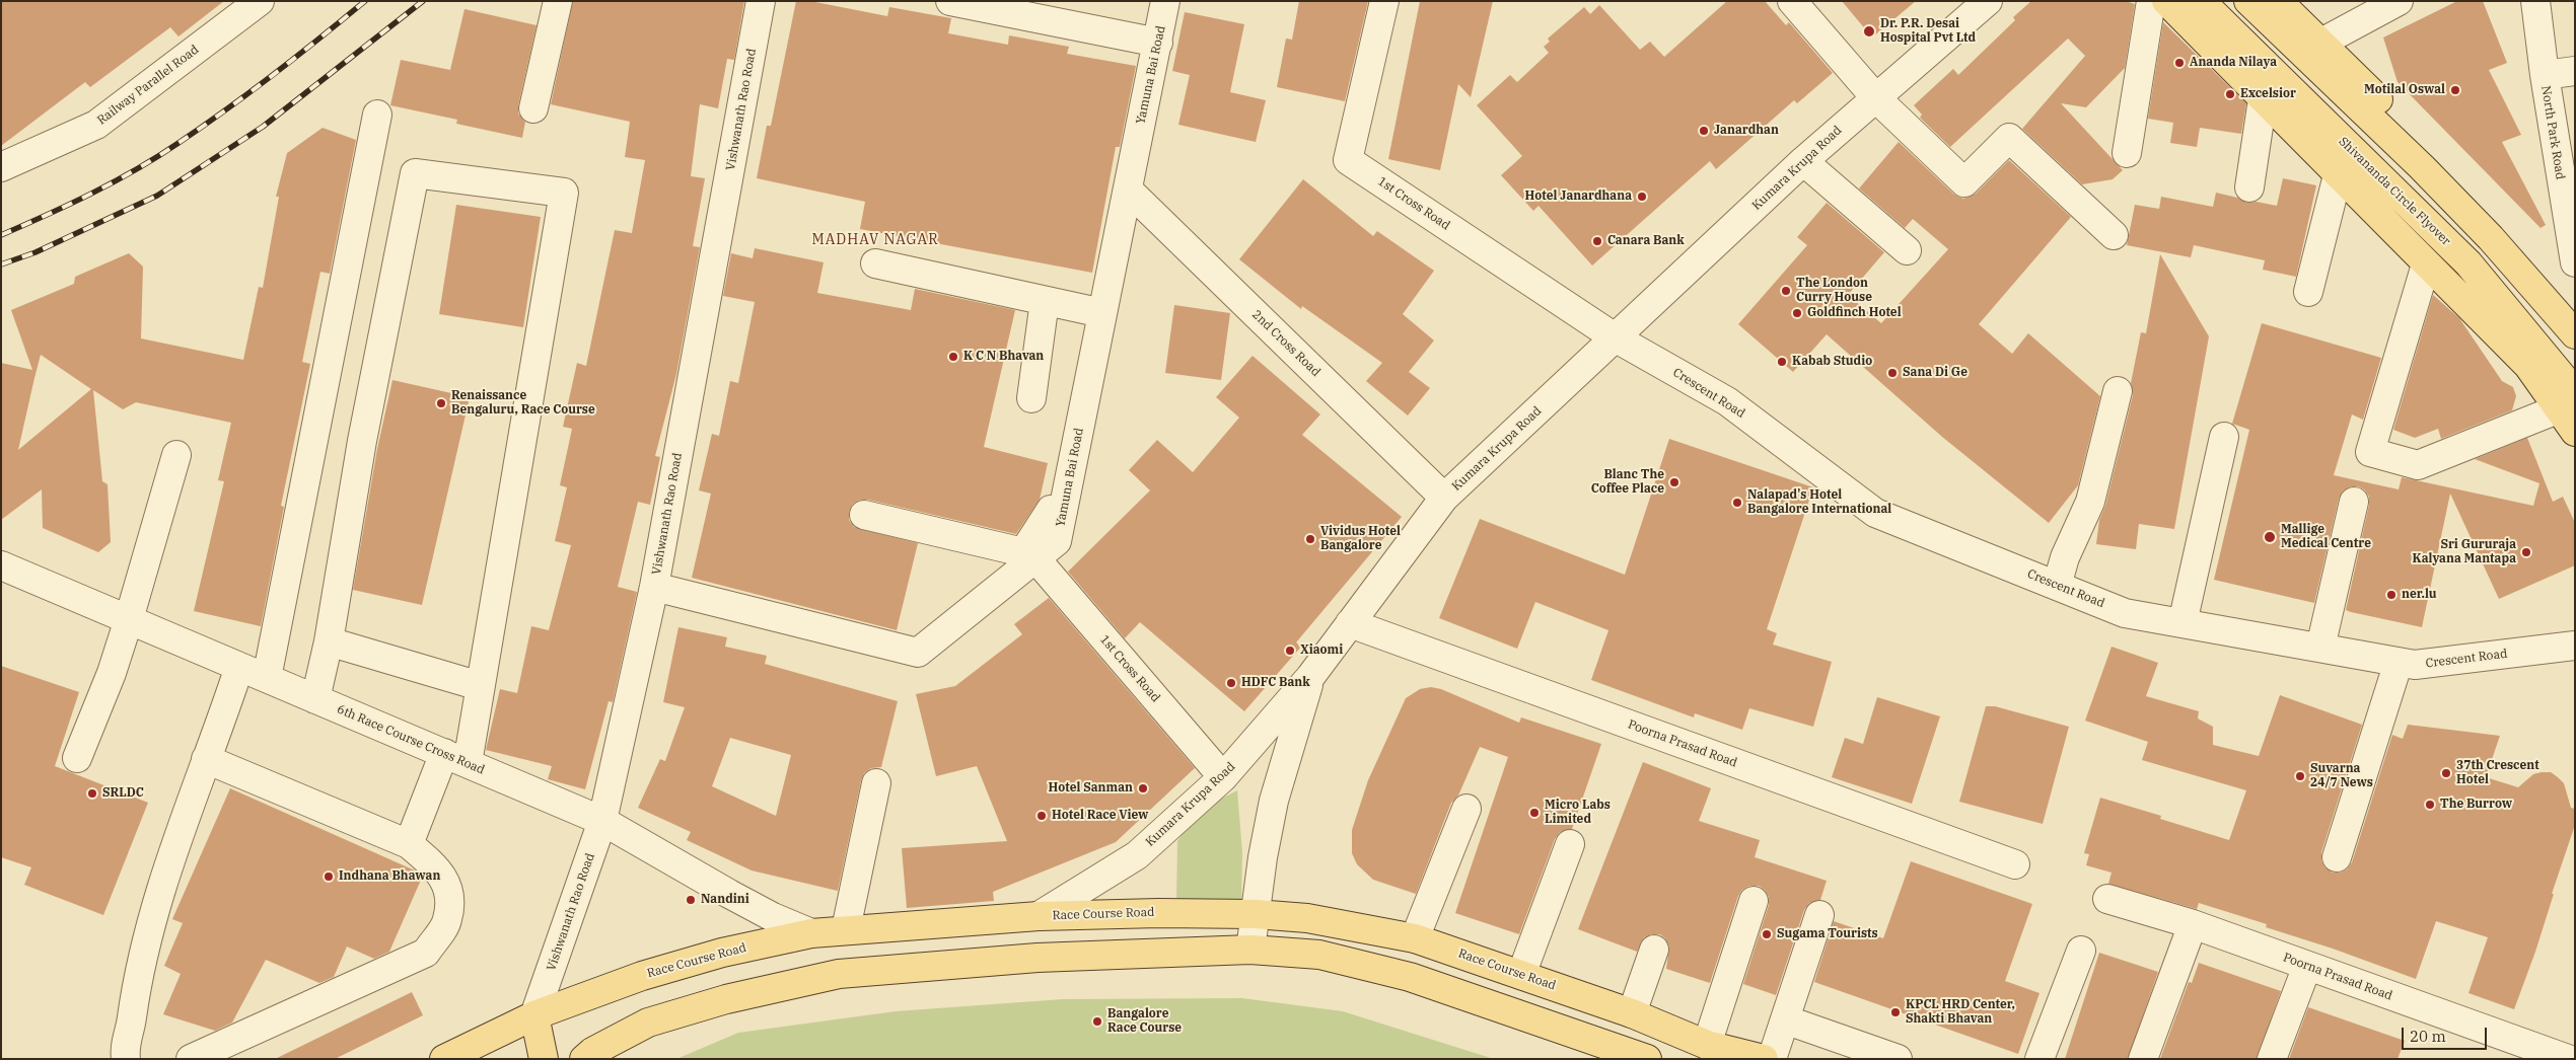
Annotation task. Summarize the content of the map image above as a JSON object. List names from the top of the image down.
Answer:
{
  "streets": {
    "main road": ["Shivananda Circle Flyover", "Race Course Road"],
    "street": [
      "Yamuna Bai Road",
      "Railway Parallel Road",
      "Vishwanath Rao Road",
      "North Park Road",
      "Kumara Krupa Road",
      "1st Cross Road",
      "2nd Cross Road",
      "Crescent Road",
      "6th Race Course Cross Road",
      "Poorna Prasad Road"
    ]
  },
  "crossings": [
    ["Yamuna Bai Road", "Vishwanath Rao Road"],
    ["Yamuna Bai Road", "1st Cross Road"],
    ["Yamuna Bai Road", "2nd Cross Road"],
    ["Vishwanath Rao Road", "6th Race Course Cross Road"],
    ["Vishwanath Rao Road", "Race Course Road"],
    ["Kumara Krupa Road", "1st Cross Road"],
    ["Kumara Krupa Road", "2nd Cross Road"],
    ["Kumara Krupa Road", "Crescent Road"],
    ["Kumara Krupa Road", "Poorna Prasad Road"],
    ["Kumara Krupa Road", "Race Course Road"],
    ["1st Cross Road", "Crescent Road"],
    ["6th Race Course Cross Road", "Race Course Road"]
  ],
  "districts": ["MADHAV NAGAR"],
  "places": [
    "Dr. P.R. Desai Hospital Pvt Ltd",
    "Ananda Nilaya",
    "Motilal Oswal",
    "Excelsior",
    "Janardhan",
    "Hotel Janardhana",
    "Canara Bank",
    "The London Curry House",
    "Goldfinch Hotel",
    "K C N Bhavan",
    "Kabab Studio",
    "Sana Di Ge",
    "Renaissance Bengaluru, Race Course",
    "Blanc The Coffee Place",
    "Nalapad's Hotel Bangalore International",
    "Mallige Medical Centre",
    "Vividus Hotel Bangalore",
    "Sri Gururaja Kalyana Mantapa",
    "ner.lu",
    "Xiaomi",
    "HDFC Bank",
    "37th Crescent Hotel",
    "Suvarna 24/7 News",
    "Hotel Sanman",
    "SRLDC",
    "The Burrow",
    "Micro Labs Limited",
    "Hotel Race View",
    "Indhana Bhawan",
    "Nandini",
    "Sugama Tourists",
    "KPCL HRD Center, Shakti Bhavan",
    "Bangalore Race Course"
  ],
  "scale_bar": "20 m"
}
